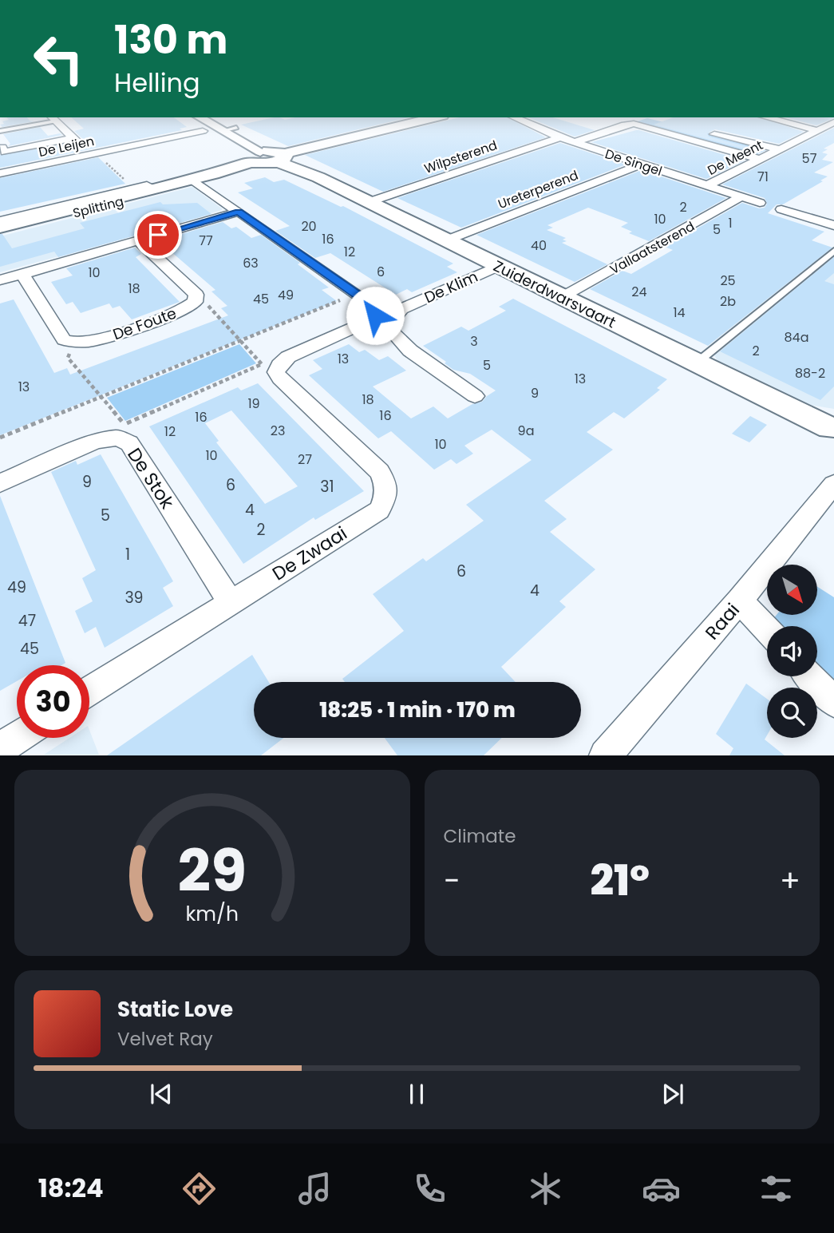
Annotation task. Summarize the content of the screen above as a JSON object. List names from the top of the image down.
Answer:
{
  "streets": {
    "main road": ["Splitting", "Zuiderdwarsvaart"],
    "street": [
      "De Leijen",
      "Wilpsterend",
      "De Meent",
      "De Singel",
      "Ureterperend",
      "Vallaatsterend",
      "De Klim",
      "De Foute",
      "De Stok",
      "De Zwaai",
      "Raai"
    ]
  },
  "crossings": [
    ["Wilpsterend", "De Singel"],
    ["Wilpsterend", "Zuiderdwarsvaart"],
    ["De Meent", "De Singel"],
    ["De Singel", "Ureterperend"],
    ["De Singel", "Vallaatsterend"],
    ["Ureterperend", "Zuiderdwarsvaart"],
    ["Splitting", "Zuiderdwarsvaart"],
    ["Vallaatsterend", "Zuiderdwarsvaart"],
    ["De Klim", "Zuiderdwarsvaart"],
    ["De Stok", "De Zwaai"]
  ],
  "house_numbers": [
    "57",
    "71",
    "2",
    "10",
    "1",
    "20",
    "5",
    "16",
    "77",
    "40",
    "12",
    "63",
    "6",
    "10",
    "25",
    "18",
    "24",
    "49",
    "45",
    "2b",
    "14",
    "84a",
    "3",
    "2",
    "13",
    "5",
    "88-2",
    "13",
    "13",
    "9",
    "18",
    "19",
    "16",
    "16",
    "23",
    "9a",
    "12",
    "10",
    "10",
    "27",
    "9",
    "6",
    "31",
    "4",
    "5",
    "2",
    "1",
    "6",
    "49",
    "4",
    "39",
    "47",
    "45"
  ],
  "north": "bottom right",
  "page": {
    "turn": ["130 m", "Helling"],
    "limit": "30",
    "trip": "18:25 · 1 min · 170 m",
    "tile": "Climate",
    "heat": ["−", "21°", "+"],
    "song": ["Static Love", "Velvet Ray"],
    "tabs": "18:24",
    "gauge": ["29", "km/h"]
  }
}
